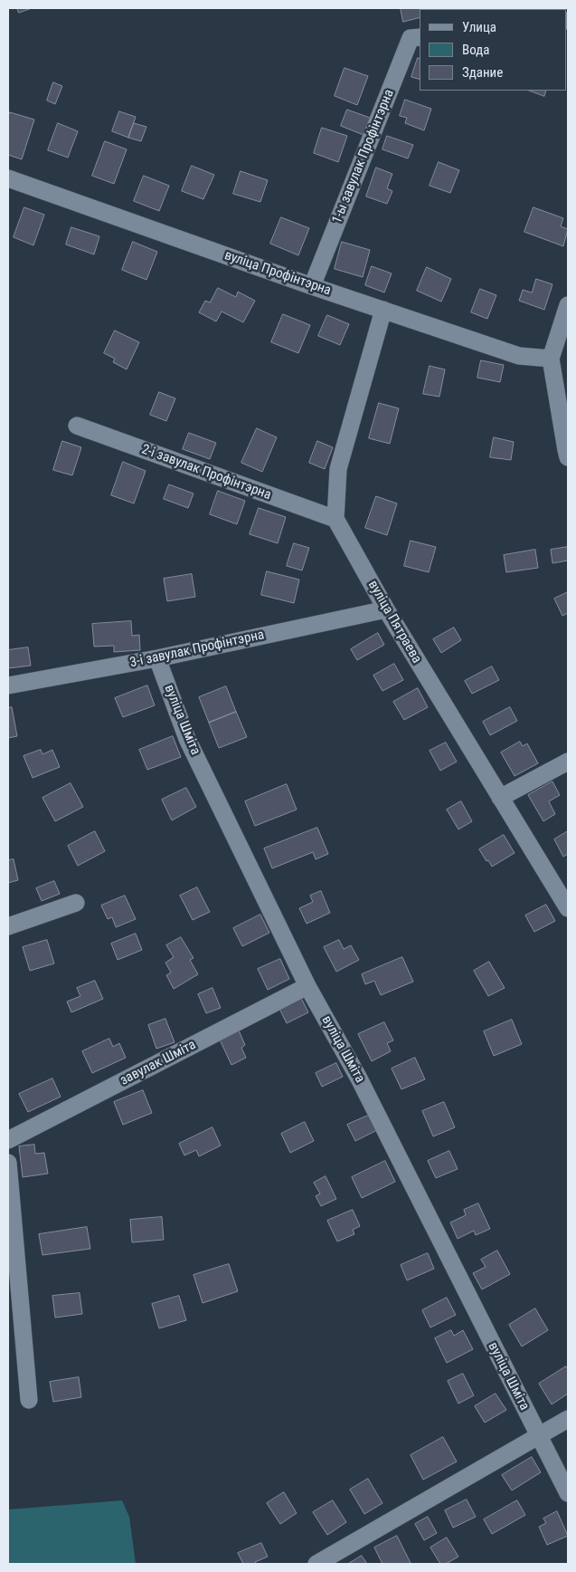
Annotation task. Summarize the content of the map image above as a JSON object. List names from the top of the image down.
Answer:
{
  "streets": {
    "street": [
      "1-ы завулак Профінтэрна",
      "вуліца Профінтэрна",
      "2-і завулак Профінтэрна",
      "вуліца Пятраева",
      "3-і завулак Профінтэрна",
      "вуліца Шміта",
      "завулак Шміта"
    ]
  },
  "crossings": [
    ["1-ы завулак Профінтэрна", "вуліца Профінтэрна"],
    ["2-і завулак Профінтэрна", "вуліца Пятраева"],
    ["вуліца Пятраева", "3-і завулак Профінтэрна"],
    ["3-і завулак Профінтэрна", "вуліца Шміта"],
    ["вуліца Шміта", "завулак Шміта"]
  ],
  "legend": ["Улица", "Вода", "Здание"]
}
